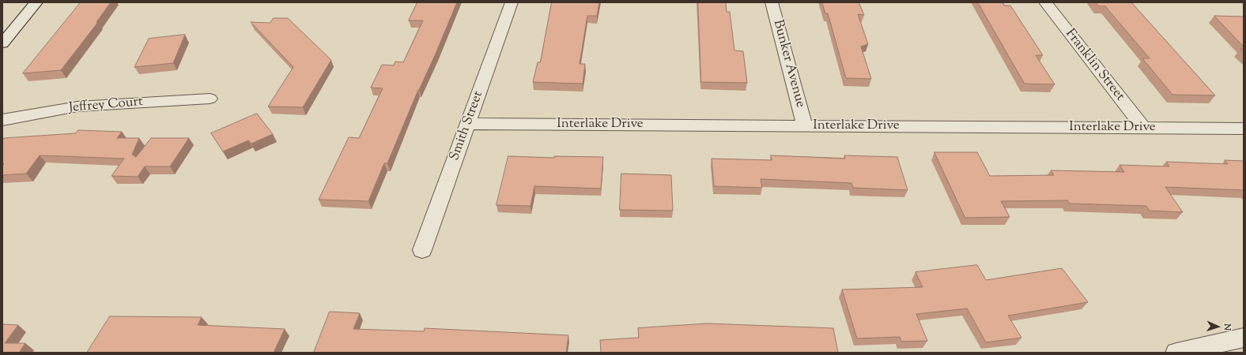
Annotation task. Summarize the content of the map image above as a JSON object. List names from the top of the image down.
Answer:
{
  "streets": {
    "street": [
      "Bunker Avenue",
      "Franklin Street",
      "Jeffrey Court",
      "Interlake Drive",
      "Smith Street"
    ]
  },
  "crossings": [
    ["Bunker Avenue", "Interlake Drive"],
    ["Franklin Street", "Interlake Drive"],
    ["Interlake Drive", "Smith Street"]
  ],
  "north": "right"
}
